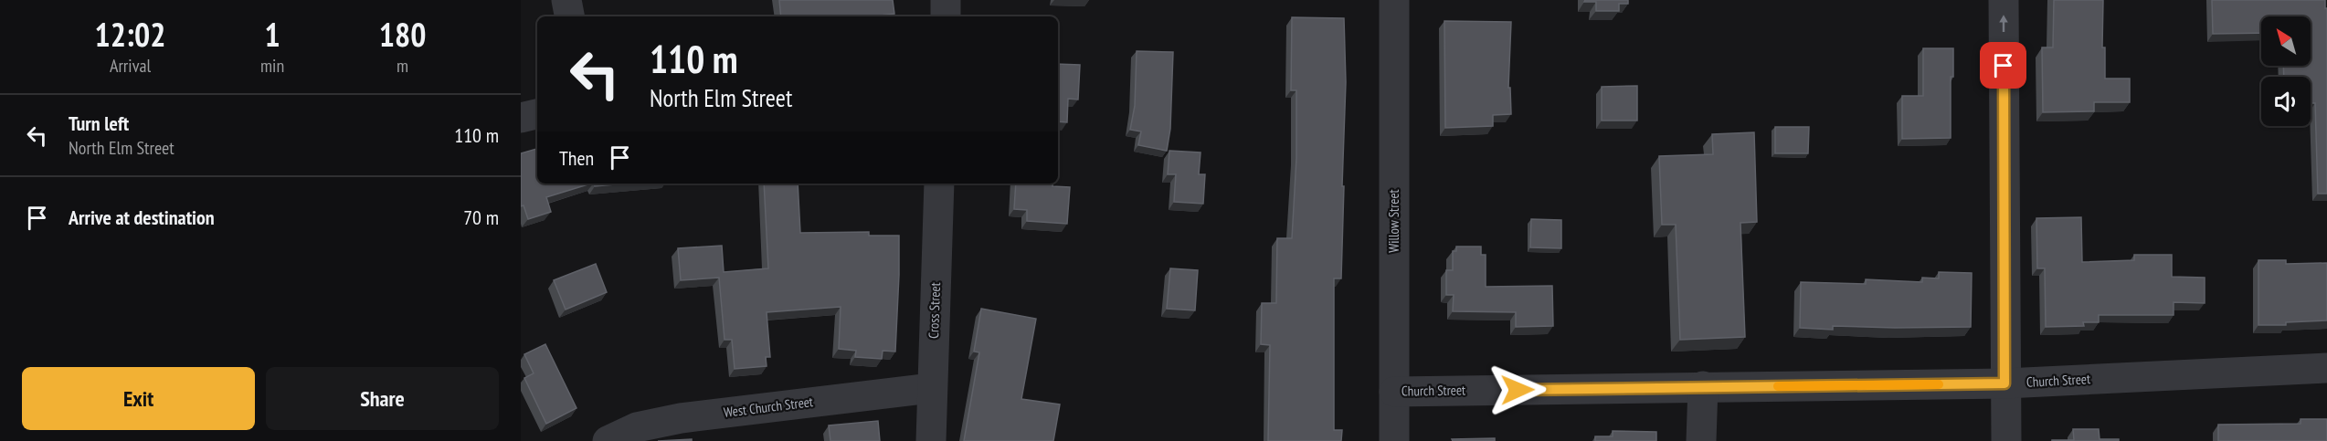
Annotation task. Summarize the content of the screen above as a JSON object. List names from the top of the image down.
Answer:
{
  "streets": {
    "street": [
      "Willow Street",
      "Cross Street",
      "Church Street",
      "West Church Street"
    ]
  },
  "crossings": [
    ["Willow Street", "Church Street"],
    ["Cross Street", "West Church Street"]
  ],
  "north": "top left",
  "page": {
    "eta": [
      "12:02",
      "Arrival",
      "1",
      "min",
      "180",
      "m"
    ],
    "turn": ["110 m", "North Elm Street"],
    "list": [
      {
        "name": "Turn left",
        "note": "North Elm Street",
        "value": "110 m"
      },
      {
        "name": "Arrive at destination",
        "value": "70 m"
      }
    ],
    "then": "Then",
    "buttons": ["Exit", "Share"]
  }
}
